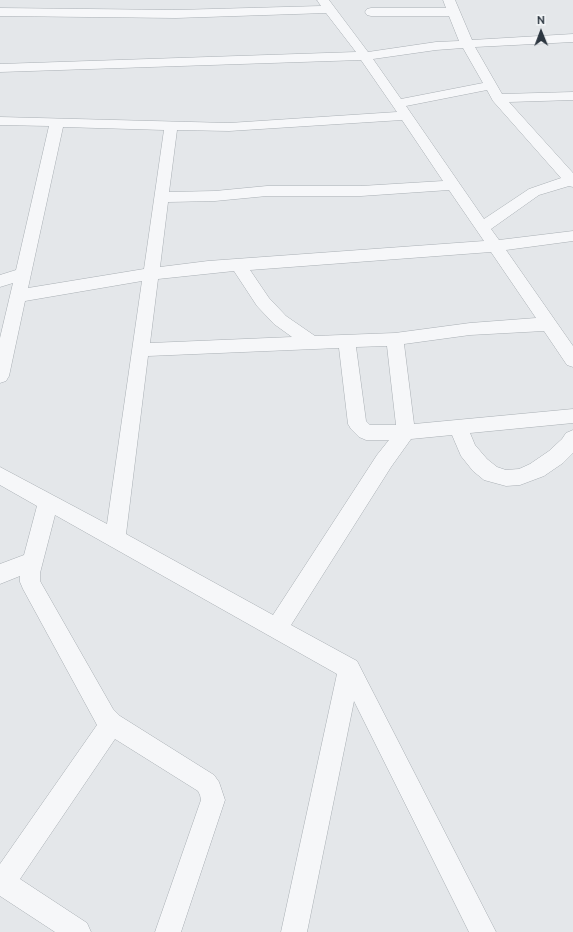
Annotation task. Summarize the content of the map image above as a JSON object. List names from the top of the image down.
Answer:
{
  "north": "top"
}
